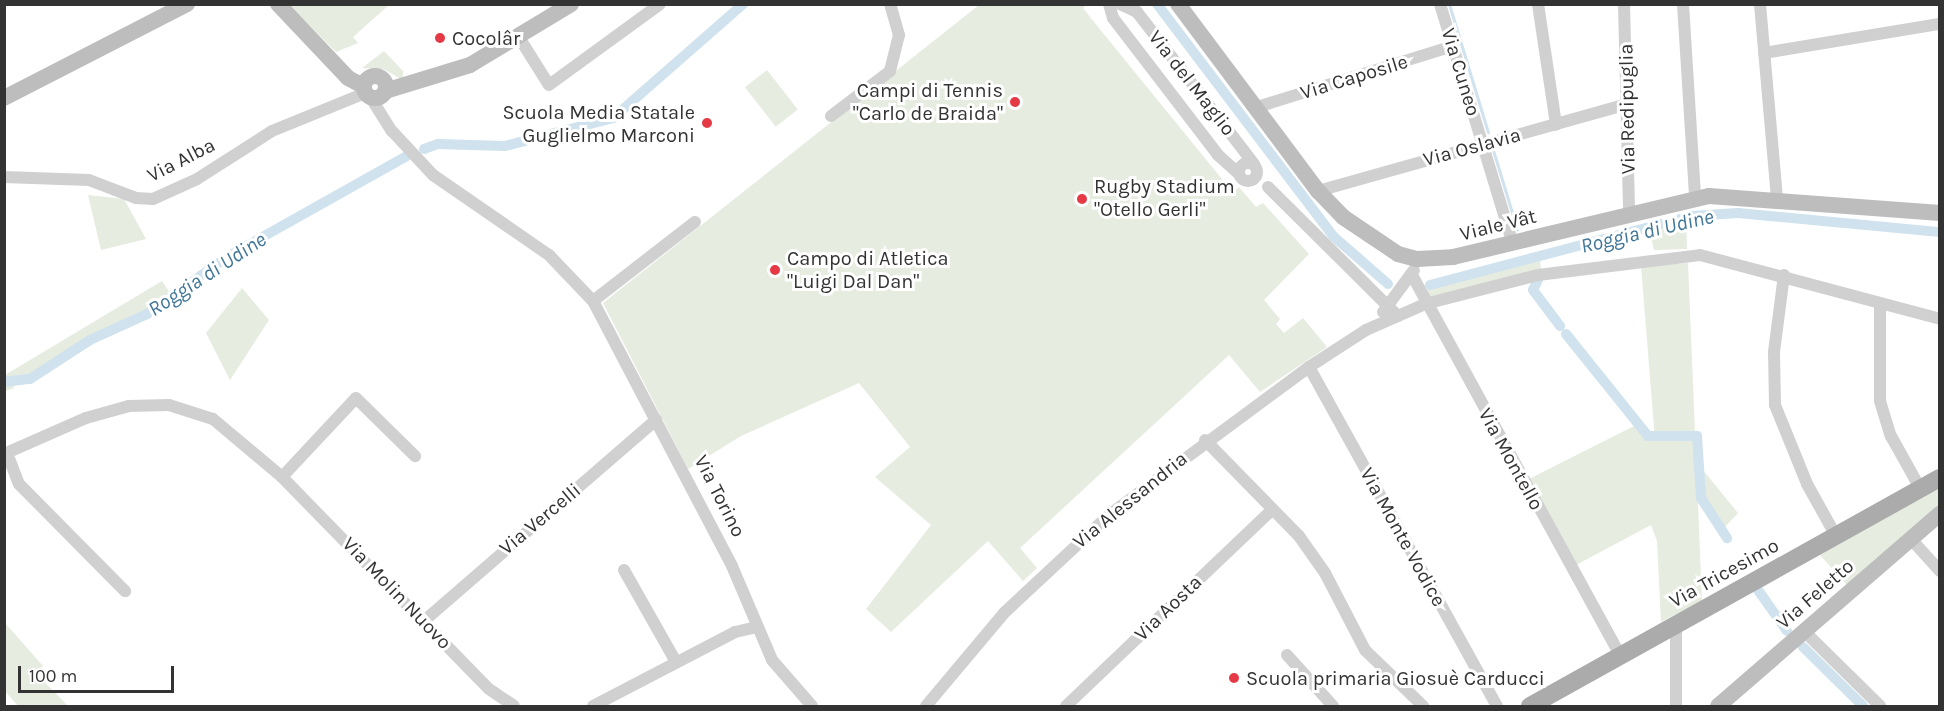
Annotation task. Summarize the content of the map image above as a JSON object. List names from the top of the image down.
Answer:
{
  "streets": {
    "main road": [
      "Via Alba",
      "Viale Vât",
      "Via Tricesimo",
      "Via Feletto"
    ],
    "street": [
      "Via Cuneo",
      "Via Caposile",
      "Via del Maglio",
      "Via Redipuglia",
      "Via Oslavia",
      "Via Montello",
      "Via Torino",
      "Via Alessandria",
      "Via Vercelli",
      "Via Monte Vodice",
      "Via Molin Nuovo",
      "Via Aosta"
    ]
  },
  "crossings": [
    ["Via Cuneo", "Via Caposile"],
    ["Via Cuneo", "Via Oslavia"],
    ["Via Cuneo", "Viale Vât"],
    ["Via Caposile", "Viale Vât"],
    ["Via del Maglio", "Via Alessandria"],
    ["Via Redipuglia", "Via Oslavia"],
    ["Via Redipuglia", "Viale Vât"],
    ["Via Oslavia", "Viale Vât"],
    ["Via Alba", "Via Torino"],
    ["Viale Vât", "Via Montello"],
    ["Viale Vât", "Via Alessandria"],
    ["Via Montello", "Via Alessandria"],
    ["Via Montello", "Via Tricesimo"],
    ["Via Torino", "Via Vercelli"],
    ["Via Alessandria", "Via Monte Vodice"],
    ["Via Vercelli", "Via Molin Nuovo"]
  ],
  "water": ["Roggia di Udine"],
  "places": [
    "Cocolâr",
    "Campi di Tennis \"Carlo de Braida\"",
    "Scuola Media Statale Guglielmo Marconi",
    "Rugby Stadium \"Otello Gerli\"",
    "Campo di Atletica \"Luigi Dal Dan\"",
    "Scuola primaria Giosuè Carducci"
  ],
  "scale_bar": "100 m"
}
